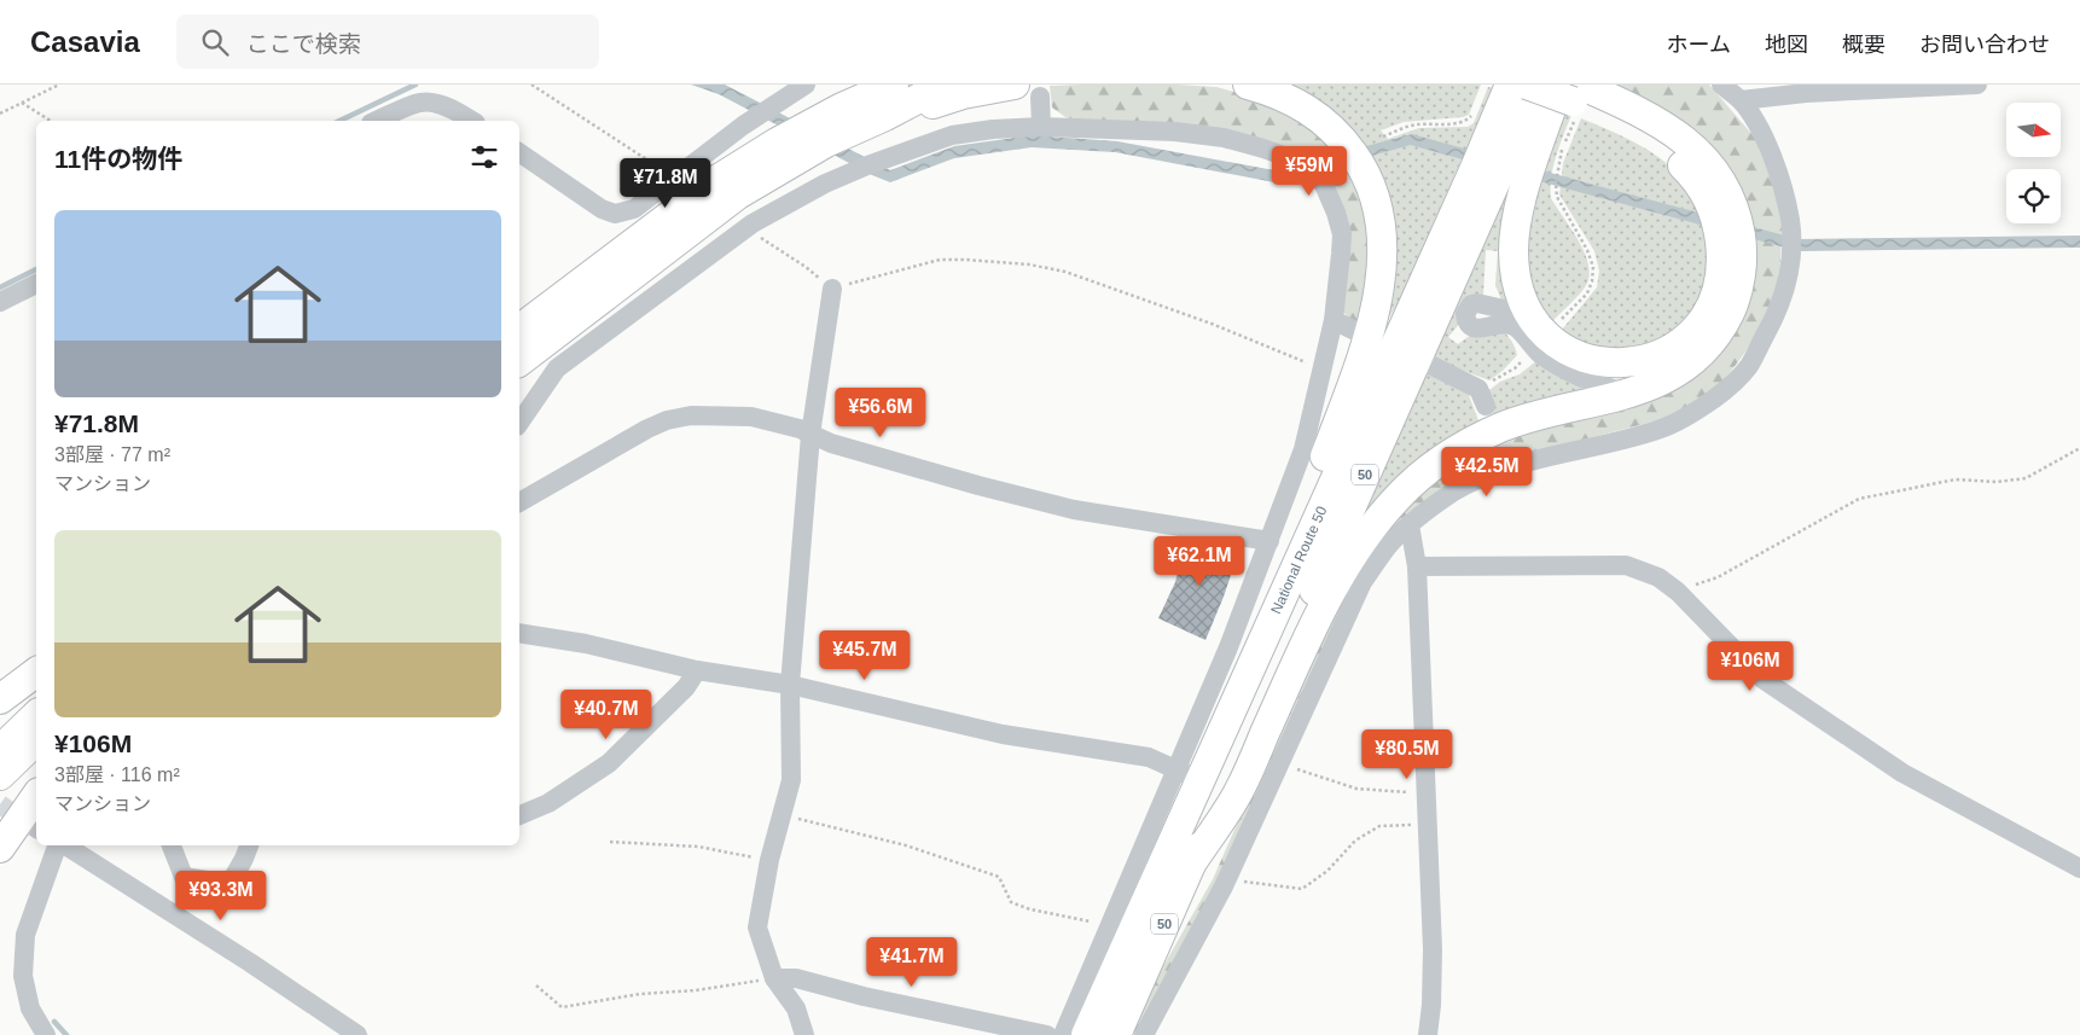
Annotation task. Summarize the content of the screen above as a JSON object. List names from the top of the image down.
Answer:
{
  "streets": {
    "highway": ["50", "National Route 50"]
  },
  "north": "right",
  "page": {
    "header": "Casavia",
    "search": "ここで検索",
    "nav": [
      "ホーム",
      "地図",
      "概要",
      "お問い合わせ"
    ],
    "heading": "11件の物件",
    "price": [
      "¥59M",
      "¥71.8M",
      "¥56.6M",
      "¥42.5M",
      "¥62.1M",
      "¥45.7M",
      "¥106M",
      "¥40.7M",
      "¥80.5M",
      "¥93.3M",
      "¥41.7M"
    ],
    "list": [
      {
        "name": "¥71.8M",
        "note": "3部屋 · 77 m² · マンション"
      },
      {
        "name": "¥106M",
        "note": "3部屋 · 116 m² · マンション"
      }
    ]
  }
}
